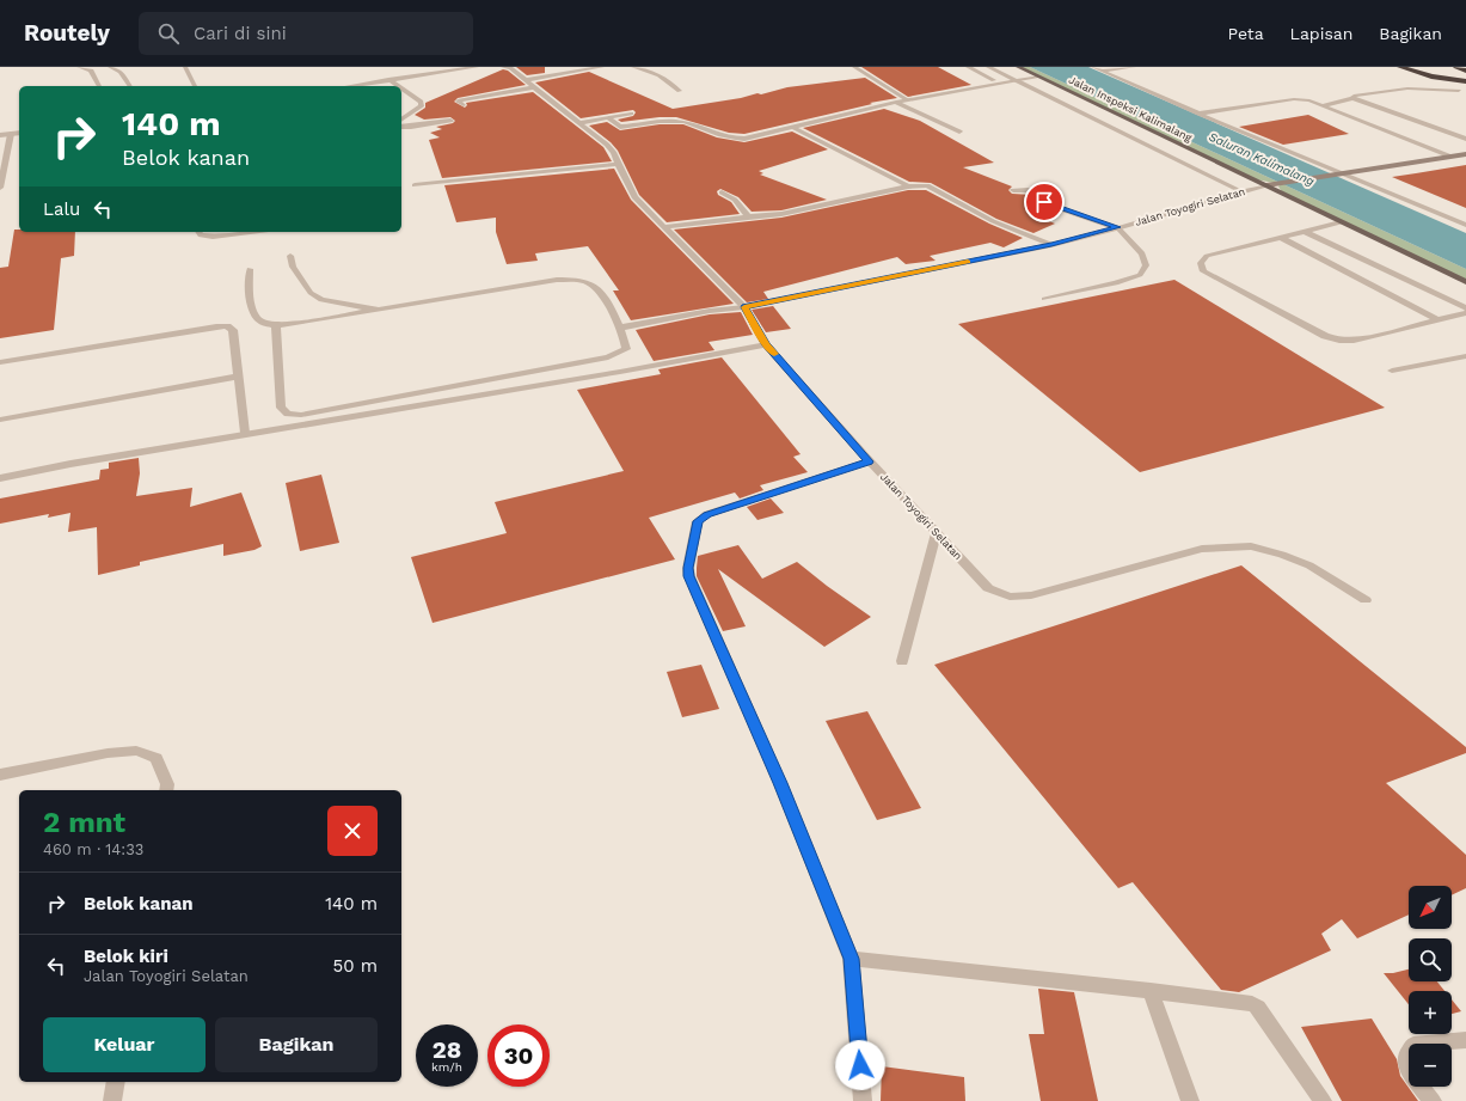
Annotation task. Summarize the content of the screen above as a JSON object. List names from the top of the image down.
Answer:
{
  "streets": {
    "main road": ["Jalan Inspeksi Kalimalang"],
    "street": ["Jalan Toyogiri Selatan"]
  },
  "crossings": [
    ["Jalan Inspeksi Kalimalang", "Jalan Toyogiri Selatan"]
  ],
  "water": ["Saluran Kalimalang"],
  "north": "bottom left",
  "page": {
    "header": "Routely",
    "search": "Cari di sini",
    "nav": ["Peta", "Lapisan", "Bagikan"],
    "turn": ["140 m", "Belok kanan"],
    "then": "Lalu",
    "heading": ["2 mnt", "460 m · 14:33"],
    "list": [
      {
        "name": "Belok kanan",
        "value": "140 m"
      },
      {
        "name": "Belok kiri",
        "note": "Jalan Toyogiri Selatan",
        "value": "50 m"
      }
    ],
    "map_buttons": ["+", "−"],
    "buttons": ["Keluar", "Bagikan"],
    "speed": "28 km/h",
    "limit": "30"
  }
}
